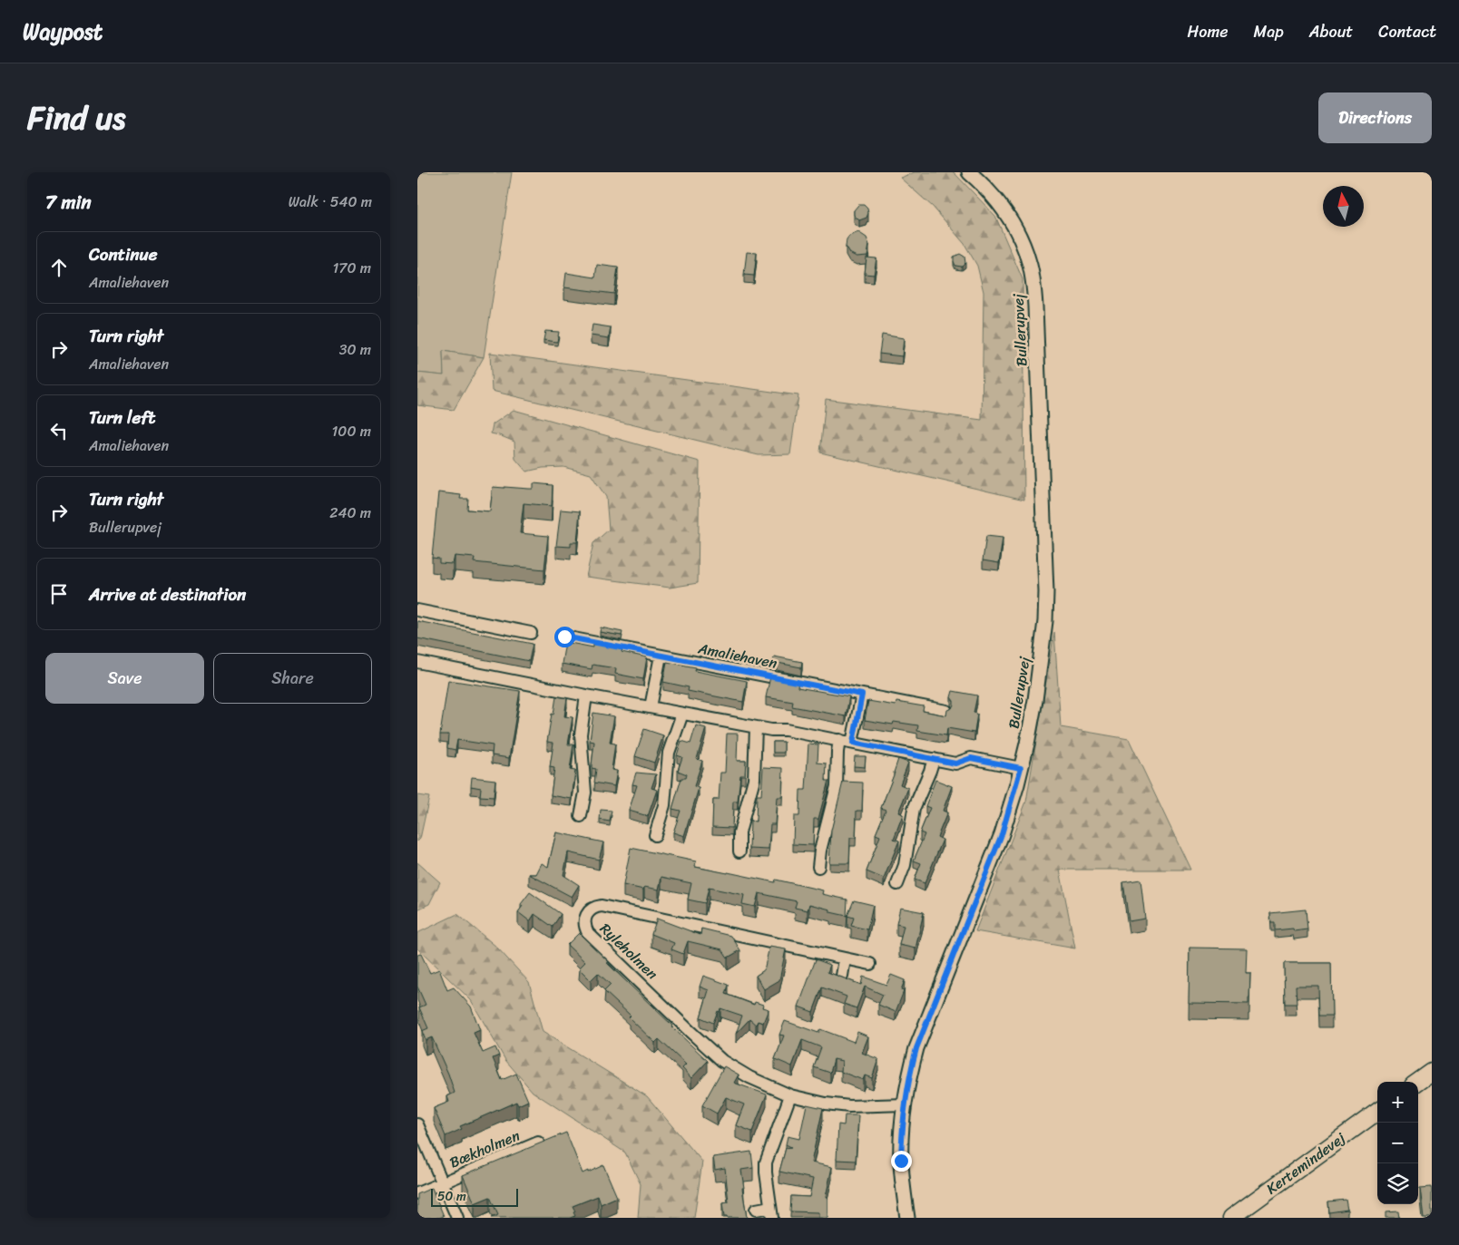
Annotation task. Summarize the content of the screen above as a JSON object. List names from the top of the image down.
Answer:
{
  "streets": {
    "main road": ["Kertemindevej"],
    "street": [
      "Bullerupvej",
      "Amaliehaven",
      "Ryleholmen",
      "Bækholmen"
    ]
  },
  "crossings": [
    ["Bullerupvej", "Ryleholmen"]
  ],
  "scale_bar": "50 m",
  "north": "top",
  "page": {
    "header": "Waypost",
    "nav": [
      "Home",
      "Map",
      "About",
      "Contact"
    ],
    "title": "Find us",
    "buttons": [
      "Directions",
      ["Save", "Share"]
    ],
    "heading": ["7 min", "Walk · 540 m"],
    "list": [
      ["Continue", "Amaliehaven", "170 m"],
      ["Turn right", "Amaliehaven", "30 m"],
      ["Turn left", "Amaliehaven", "100 m"],
      ["Turn right", "Bullerupvej", "240 m"],
      "Arrive at destination"
    ],
    "map_buttons": ["+", "−"],
    "scale": "50 m"
  }
}
